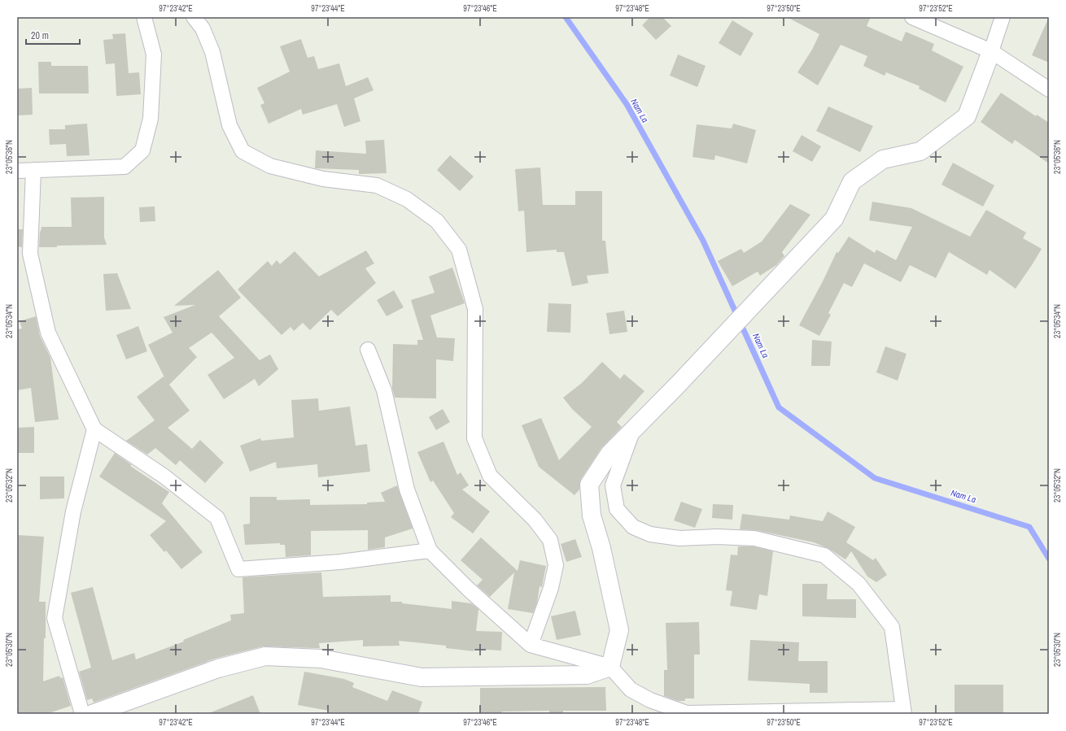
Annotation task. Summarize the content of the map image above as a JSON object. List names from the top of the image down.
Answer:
{
  "water": ["Nam La"],
  "scale_bar": "20 m",
  "coordinates": [
    "97°23'42\"E",
    "97°23'44\"E",
    "97°23'46\"E",
    "97°23'48\"E",
    "97°23'50\"E",
    "97°23'52\"E",
    "23°05'36\"N",
    "23°05'34\"N",
    "23°05'32\"N",
    "23°05'30\"N"
  ]
}
